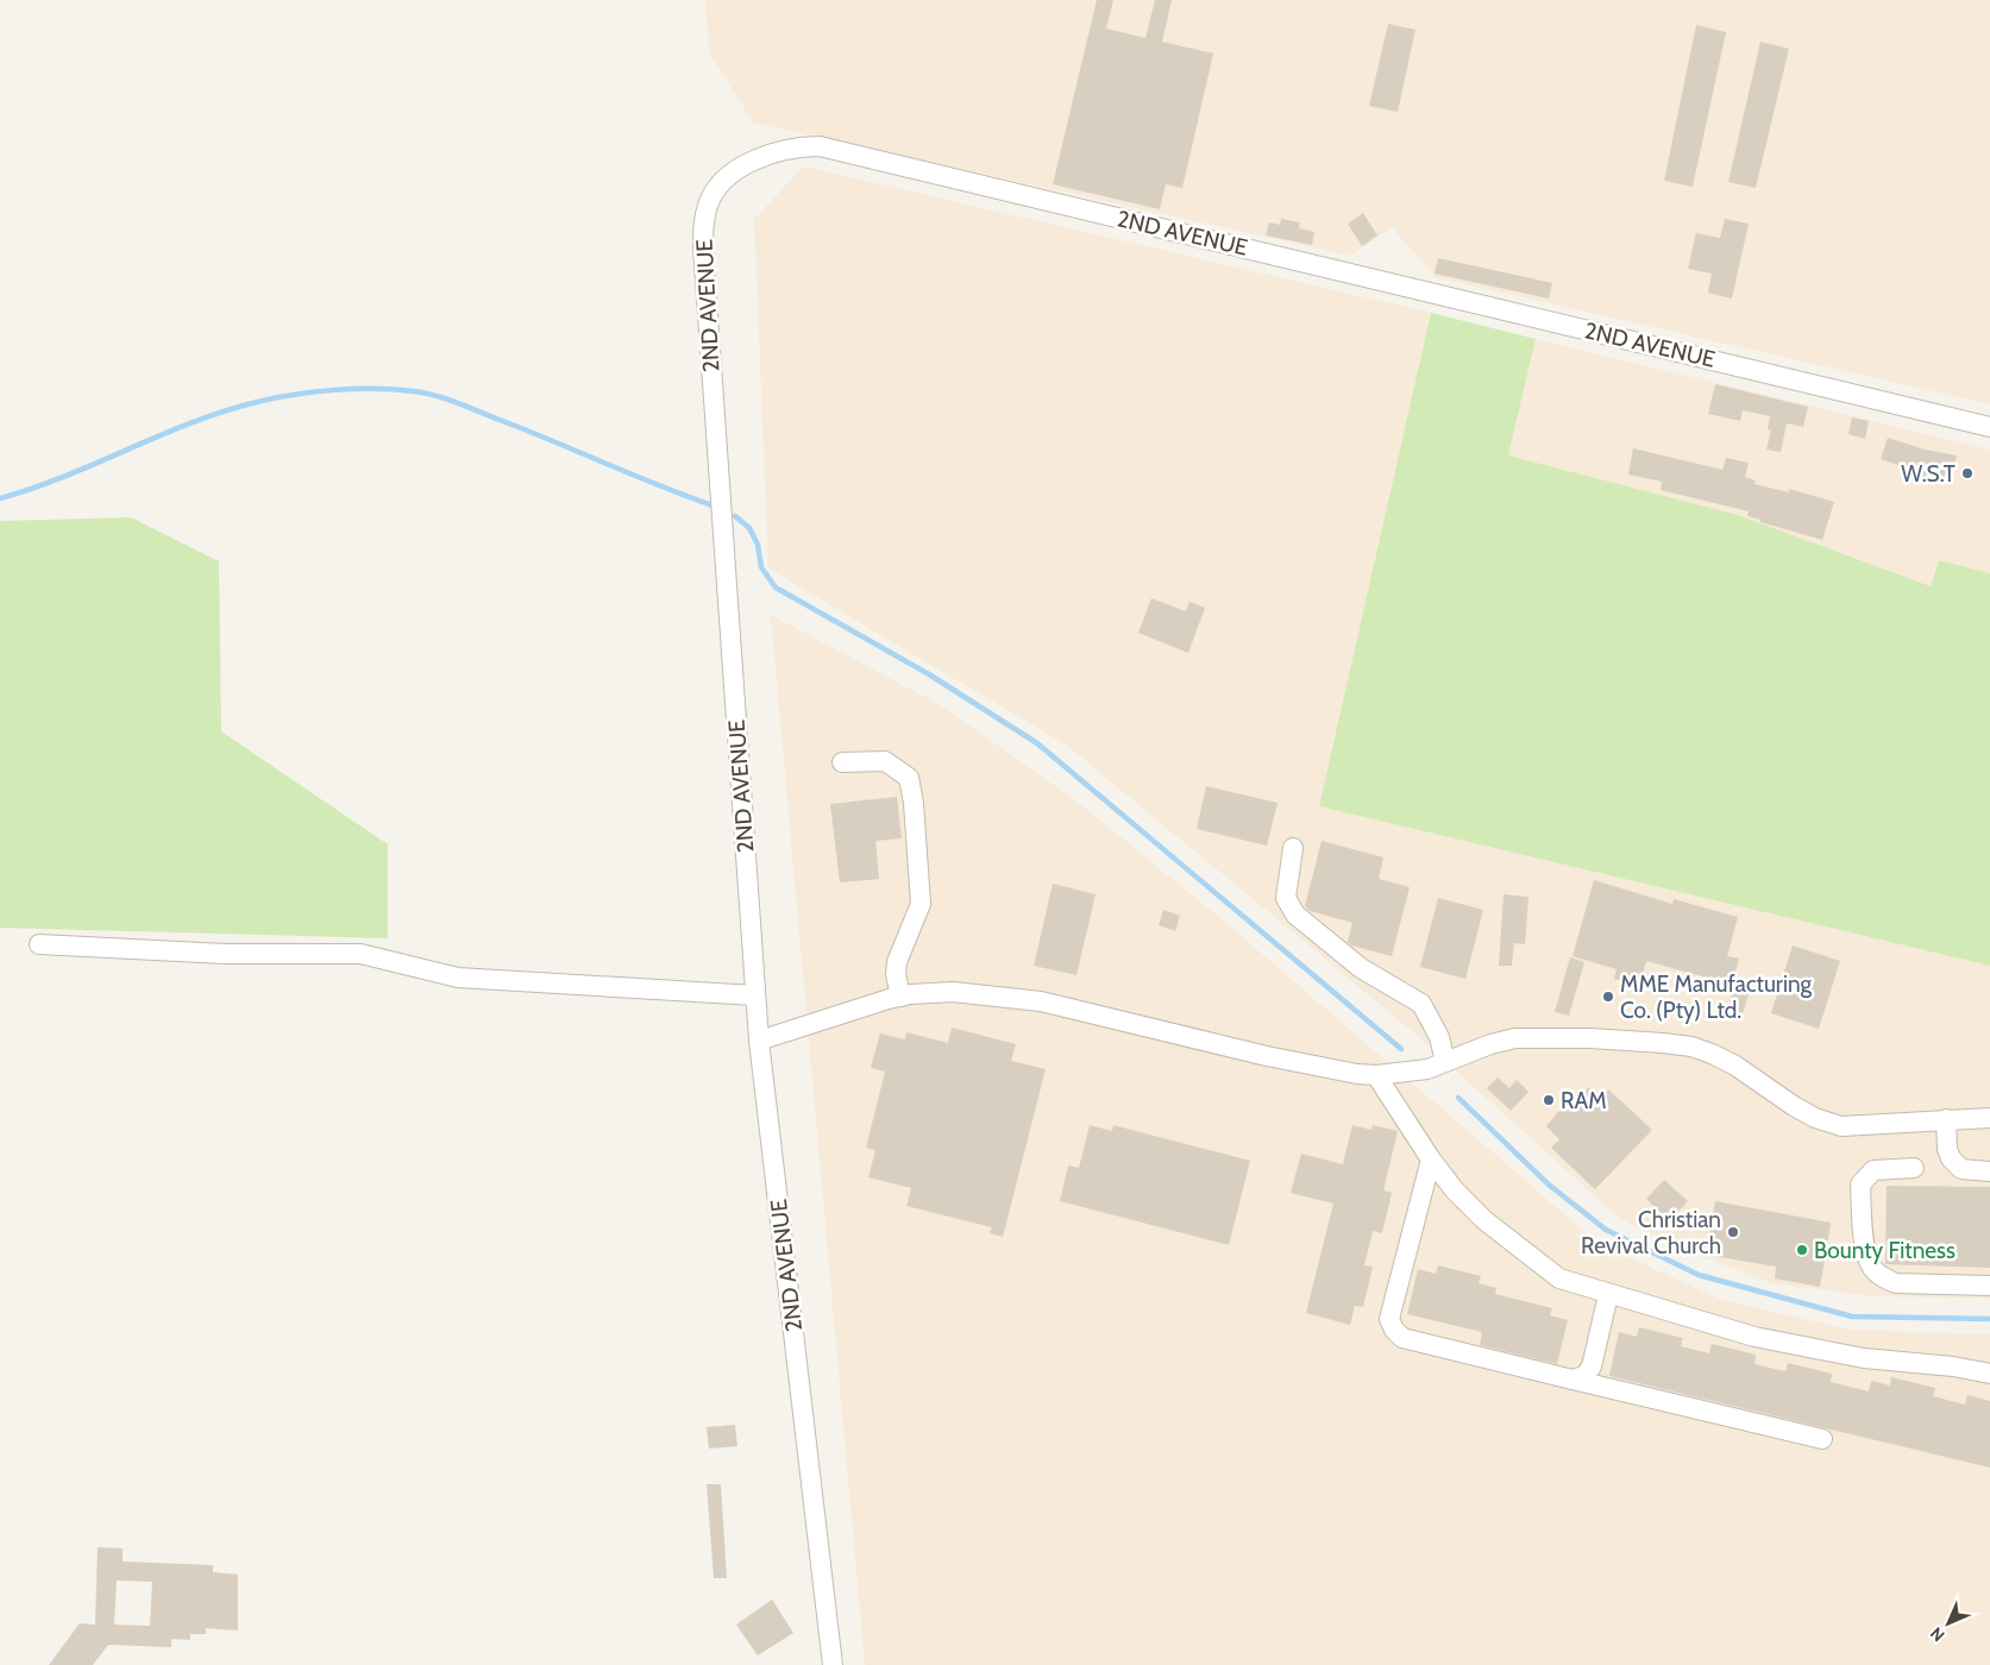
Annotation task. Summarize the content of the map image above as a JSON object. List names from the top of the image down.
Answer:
{
  "streets": {
    "street": ["2ND AVENUE"]
  },
  "places": [
    "W.S.T",
    "MME Manufacturing Co. (Pty) Ltd.",
    "RAM",
    "Christian Revival Church",
    "Bounty Fitness"
  ],
  "north": "bottom left"
}
